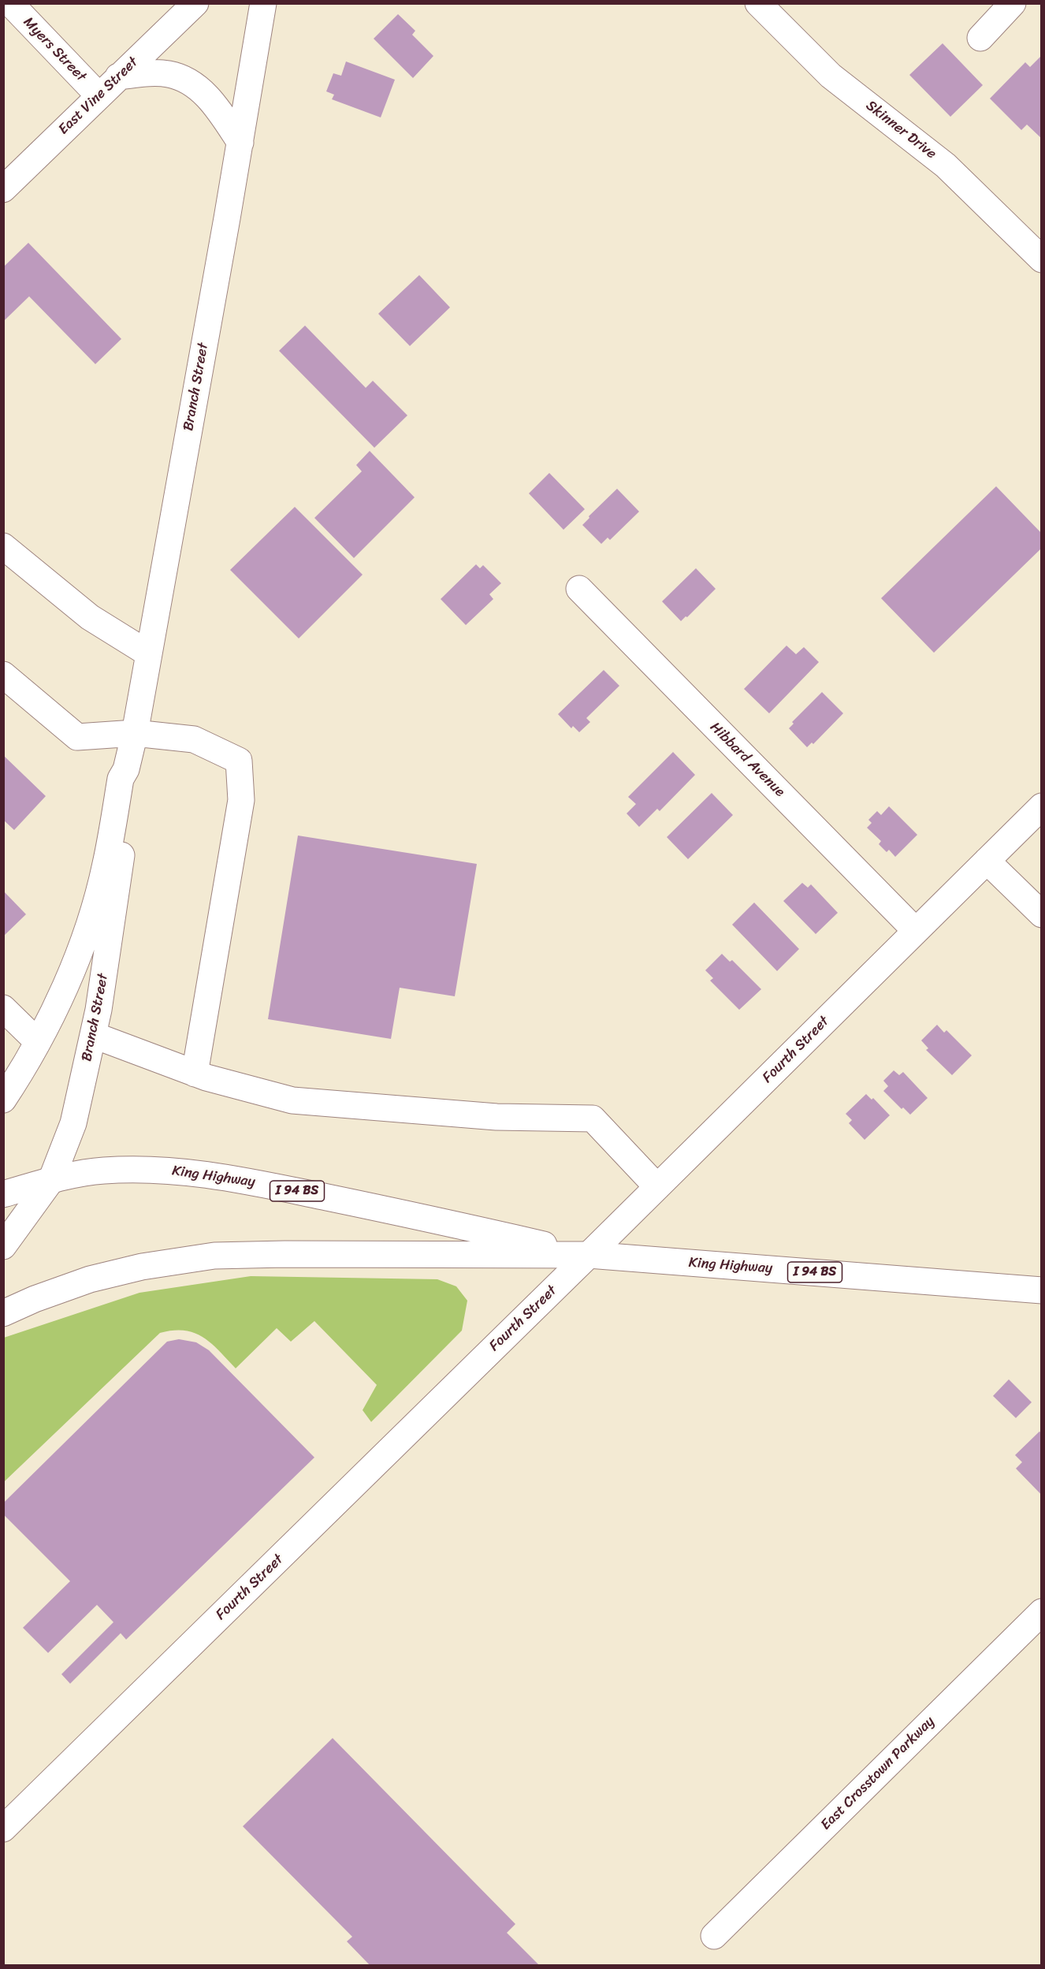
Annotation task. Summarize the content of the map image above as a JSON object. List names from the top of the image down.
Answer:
{
  "streets": {
    "street": [
      "Myers Street",
      "East Vine Street",
      "Skinner Drive",
      "Branch Street",
      "Hibbard Avenue",
      "Fourth Street",
      "King Highway",
      "I 94 BS",
      "East Crosstown Parkway"
    ]
  },
  "crossings": [
    ["Myers Street", "East Vine Street"],
    ["Branch Street", "King Highway"],
    ["Hibbard Avenue", "Fourth Street"],
    ["Fourth Street", "King Highway"]
  ]
}
